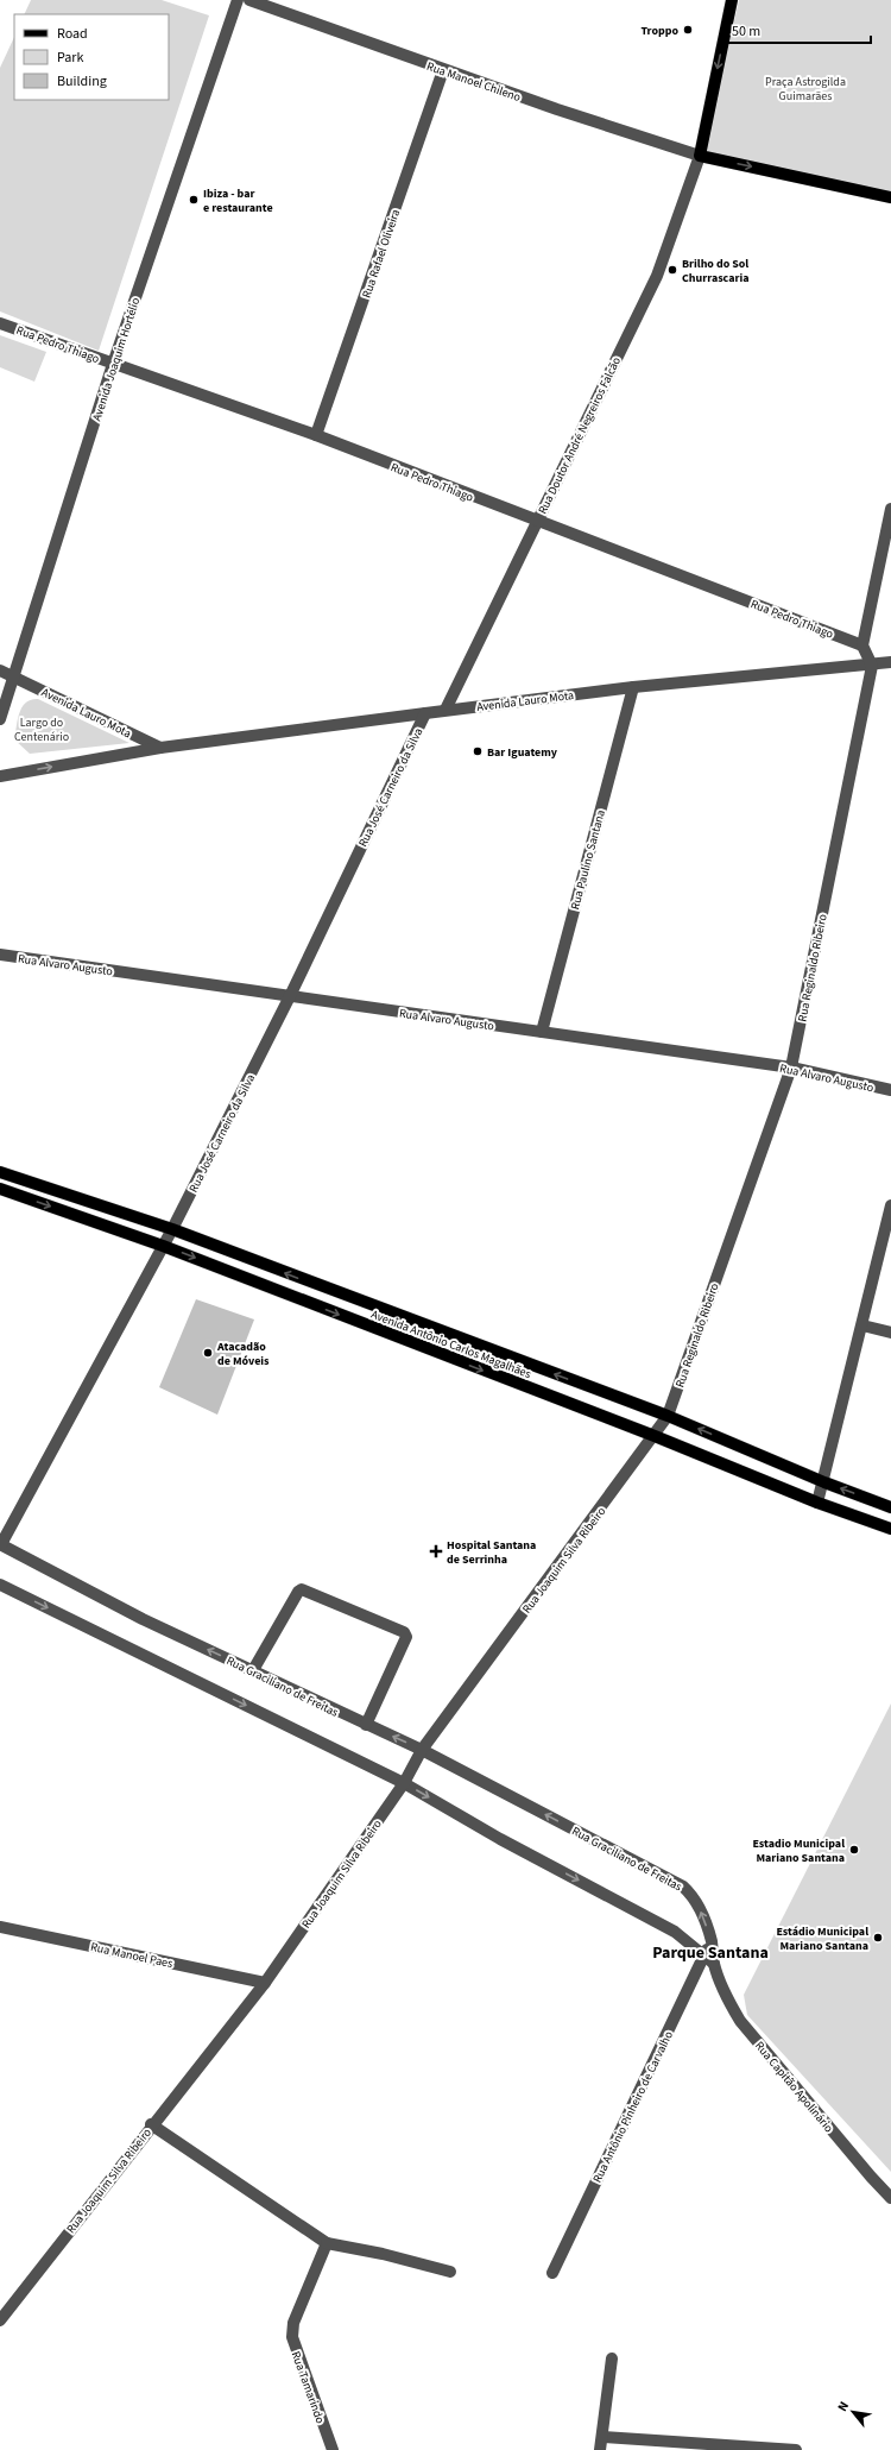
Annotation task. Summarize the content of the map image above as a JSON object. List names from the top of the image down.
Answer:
{
  "streets": {
    "main road": ["Avenida Antônio Carlos Magalhães"],
    "street": [
      "Rua Manoel Chileno",
      "Rua Rafael Oliveira",
      "Rua Pedro Thiago",
      "Avenida Joaquim Hortélio",
      "Rua Doutor André Negreiros Falcão",
      "Avenida Lauro Mota",
      "Rua José Carneiro da Silva",
      "Rua Paulino Santana",
      "Rua Alvaro Augusto",
      "Rua Reginaldo Ribeiro",
      "Rua Joaquim Silva Ribeiro",
      "Rua Graciliano de Freitas",
      "Rua Manoel Paes",
      "Rua Capitão Apolinário",
      "Rua Antônio Pinheiro de Carvalho",
      "Rua Tamarindo"
    ]
  },
  "crossings": [
    ["Rua Manoel Chileno", "Rua Rafael Oliveira"],
    ["Rua Manoel Chileno", "Rua Doutor André Negreiros Falcão"],
    ["Rua Rafael Oliveira", "Rua Pedro Thiago"],
    ["Rua Pedro Thiago", "Avenida Joaquim Hortélio"],
    ["Rua Pedro Thiago", "Rua Doutor André Negreiros Falcão"],
    ["Avenida Joaquim Hortélio", "Avenida Lauro Mota"],
    ["Rua Doutor André Negreiros Falcão", "Avenida Lauro Mota"],
    ["Avenida Lauro Mota", "Rua José Carneiro da Silva"],
    ["Avenida Lauro Mota", "Rua Paulino Santana"],
    ["Avenida Lauro Mota", "Rua Reginaldo Ribeiro"],
    ["Rua José Carneiro da Silva", "Rua Alvaro Augusto"],
    ["Rua José Carneiro da Silva", "Avenida Antônio Carlos Magalhães"],
    ["Rua José Carneiro da Silva", "Rua Graciliano de Freitas"],
    ["Rua Paulino Santana", "Rua Alvaro Augusto"],
    ["Rua Alvaro Augusto", "Rua Reginaldo Ribeiro"],
    ["Rua Reginaldo Ribeiro", "Avenida Antônio Carlos Magalhães"],
    ["Rua Reginaldo Ribeiro", "Rua Joaquim Silva Ribeiro"],
    ["Avenida Antônio Carlos Magalhães", "Rua Joaquim Silva Ribeiro"],
    ["Rua Joaquim Silva Ribeiro", "Rua Graciliano de Freitas"],
    ["Rua Joaquim Silva Ribeiro", "Rua Manoel Paes"],
    ["Rua Graciliano de Freitas", "Rua Capitão Apolinário"],
    ["Rua Graciliano de Freitas", "Rua Antônio Pinheiro de Carvalho"],
    ["Rua Capitão Apolinário", "Rua Antônio Pinheiro de Carvalho"]
  ],
  "districts": ["Parque Santana"],
  "parks": ["Praça Astrogilda Guimarães", "Largo do Centenário"],
  "places": {
    "other": [
      "Troppo",
      "Ibiza - bar e restaurante",
      "Brilho do Sol Churrascaria",
      "Bar Iguatemy",
      "Atacadão de Móveis",
      "Estadio Municipal Mariano Santana",
      "Estádio Municipal Mariano Santana"
    ],
    "health": ["Hospital Santana de Serrinha"]
  },
  "legend": ["Road", "Park", "Building"],
  "scale_bar": "50 m",
  "north": "top left"
}
